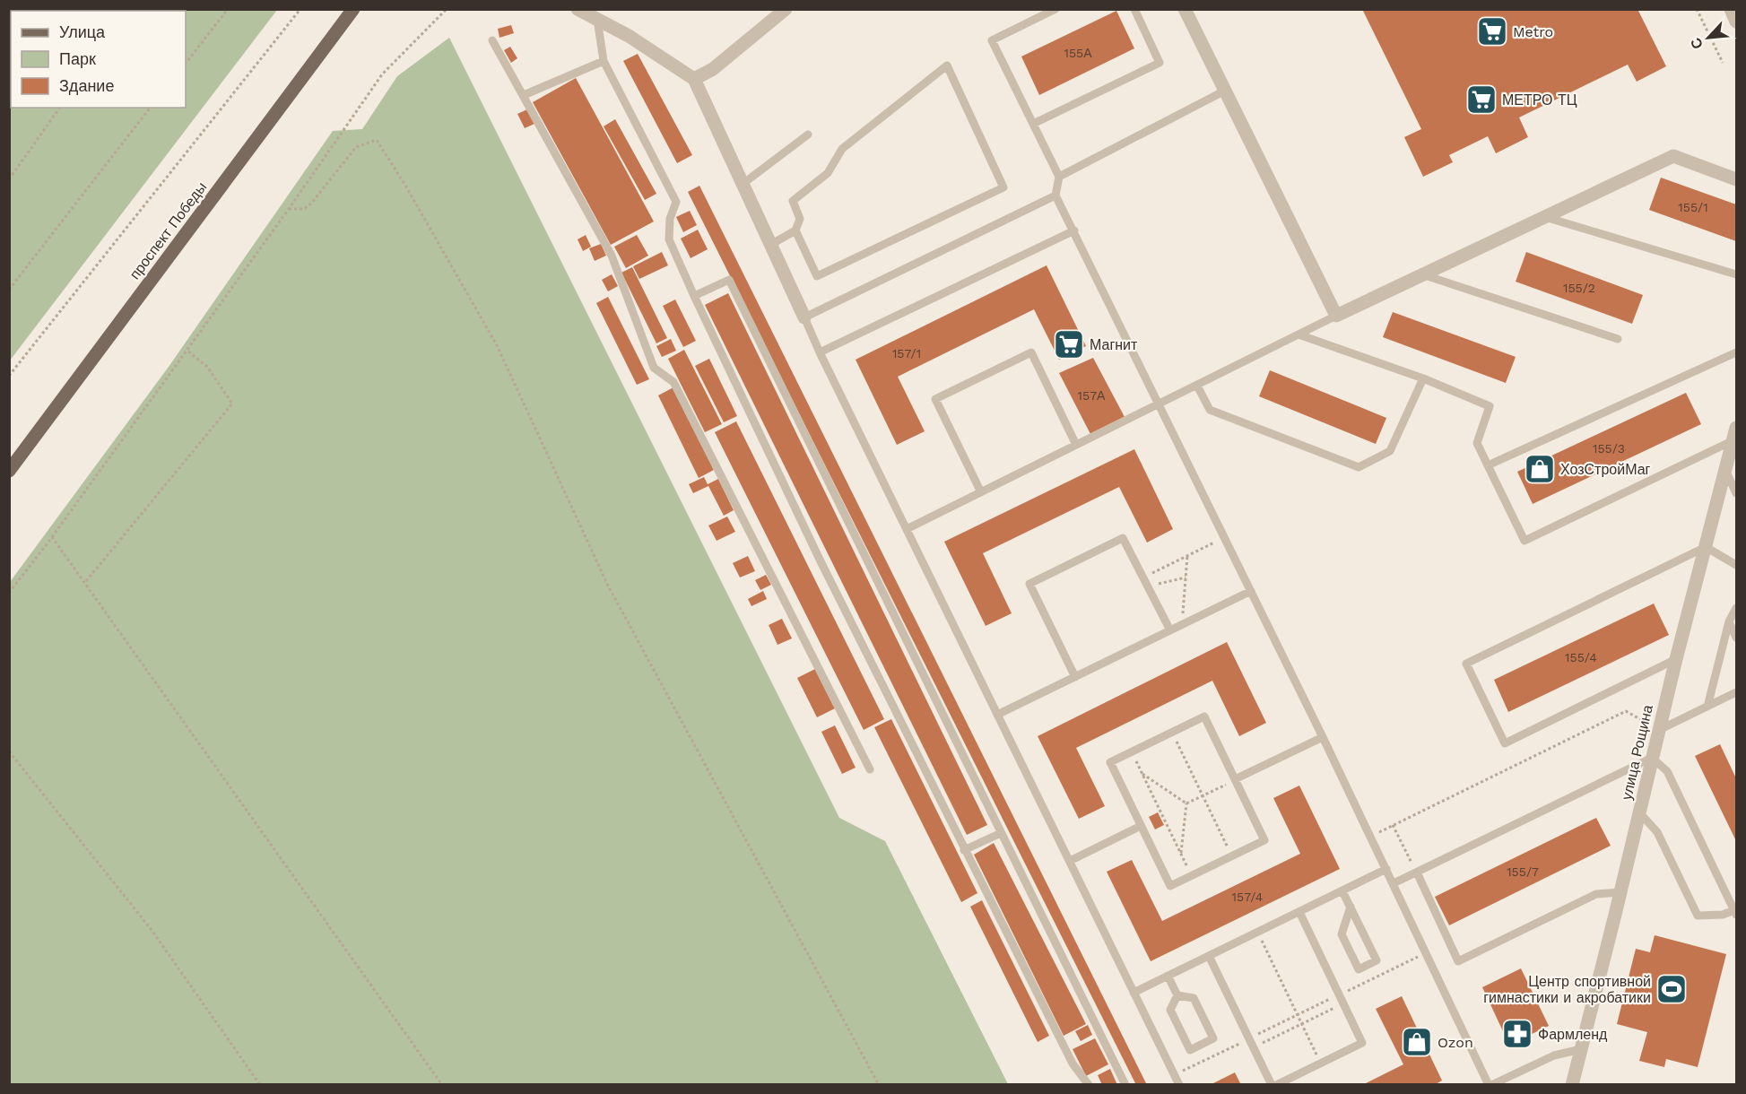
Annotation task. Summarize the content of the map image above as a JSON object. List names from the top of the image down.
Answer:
{
  "streets": {
    "main road": ["проспект Победы"],
    "street": ["улица Рощина"]
  },
  "places": {
    "supermarket": ["Metro", "МЕТРО ТЦ", "Магнит"],
    "shop": ["ХозСтройМаг", "Ozon"],
    "sports": ["Центр спортивной гимнастики и акробатики"],
    "pharmacy": ["Фармленд"]
  },
  "house_numbers": [
    "155А",
    "155/1",
    "155/2",
    "157/1",
    "157А",
    "155/3",
    "155/4",
    "155/7",
    "157/4"
  ],
  "legend": ["Улица", "Парк", "Здание"],
  "north": "bottom left"
}
